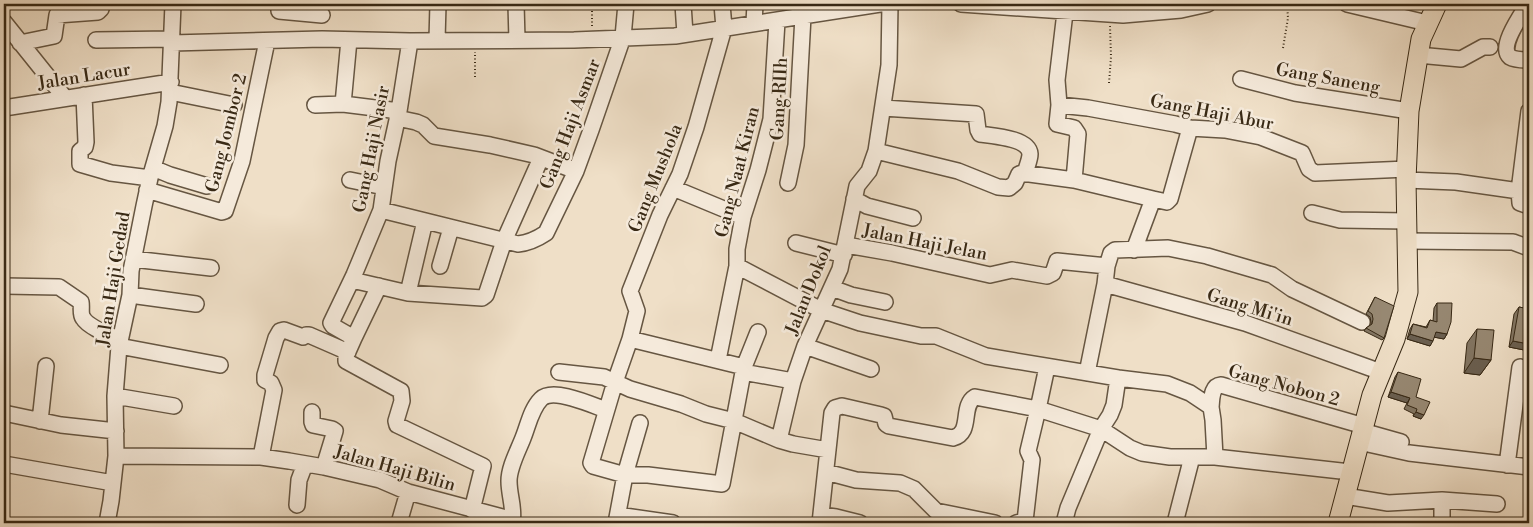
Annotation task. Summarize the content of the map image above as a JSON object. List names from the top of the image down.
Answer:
{
  "streets": {
    "street": [
      "Jalan Lacur",
      "Gang Saneng",
      "Gang RIIh",
      "Gang Haji Abur",
      "Gang Haji Asmar",
      "Gang Jombor 2",
      "Gang Haji Nasir",
      "Gang Naat Kiran",
      "Gang Mushola",
      "Jalan Haji Jelan",
      "Jalan Haji Gedad",
      "Jalan Dokol",
      "Gang Mi'in",
      "Gang Nobon 2",
      "Jalan Haji Bilin"
    ]
  },
  "crossings": [
    ["Jalan Lacur", "Jalan Haji Gedad"],
    ["Gang Haji Asmar", "Gang Haji Nasir"],
    ["Gang Jombor 2", "Jalan Haji Gedad"],
    ["Jalan Haji Jelan", "Jalan Dokol"],
    ["Jalan Haji Gedad", "Jalan Haji Bilin"]
  ]
}
